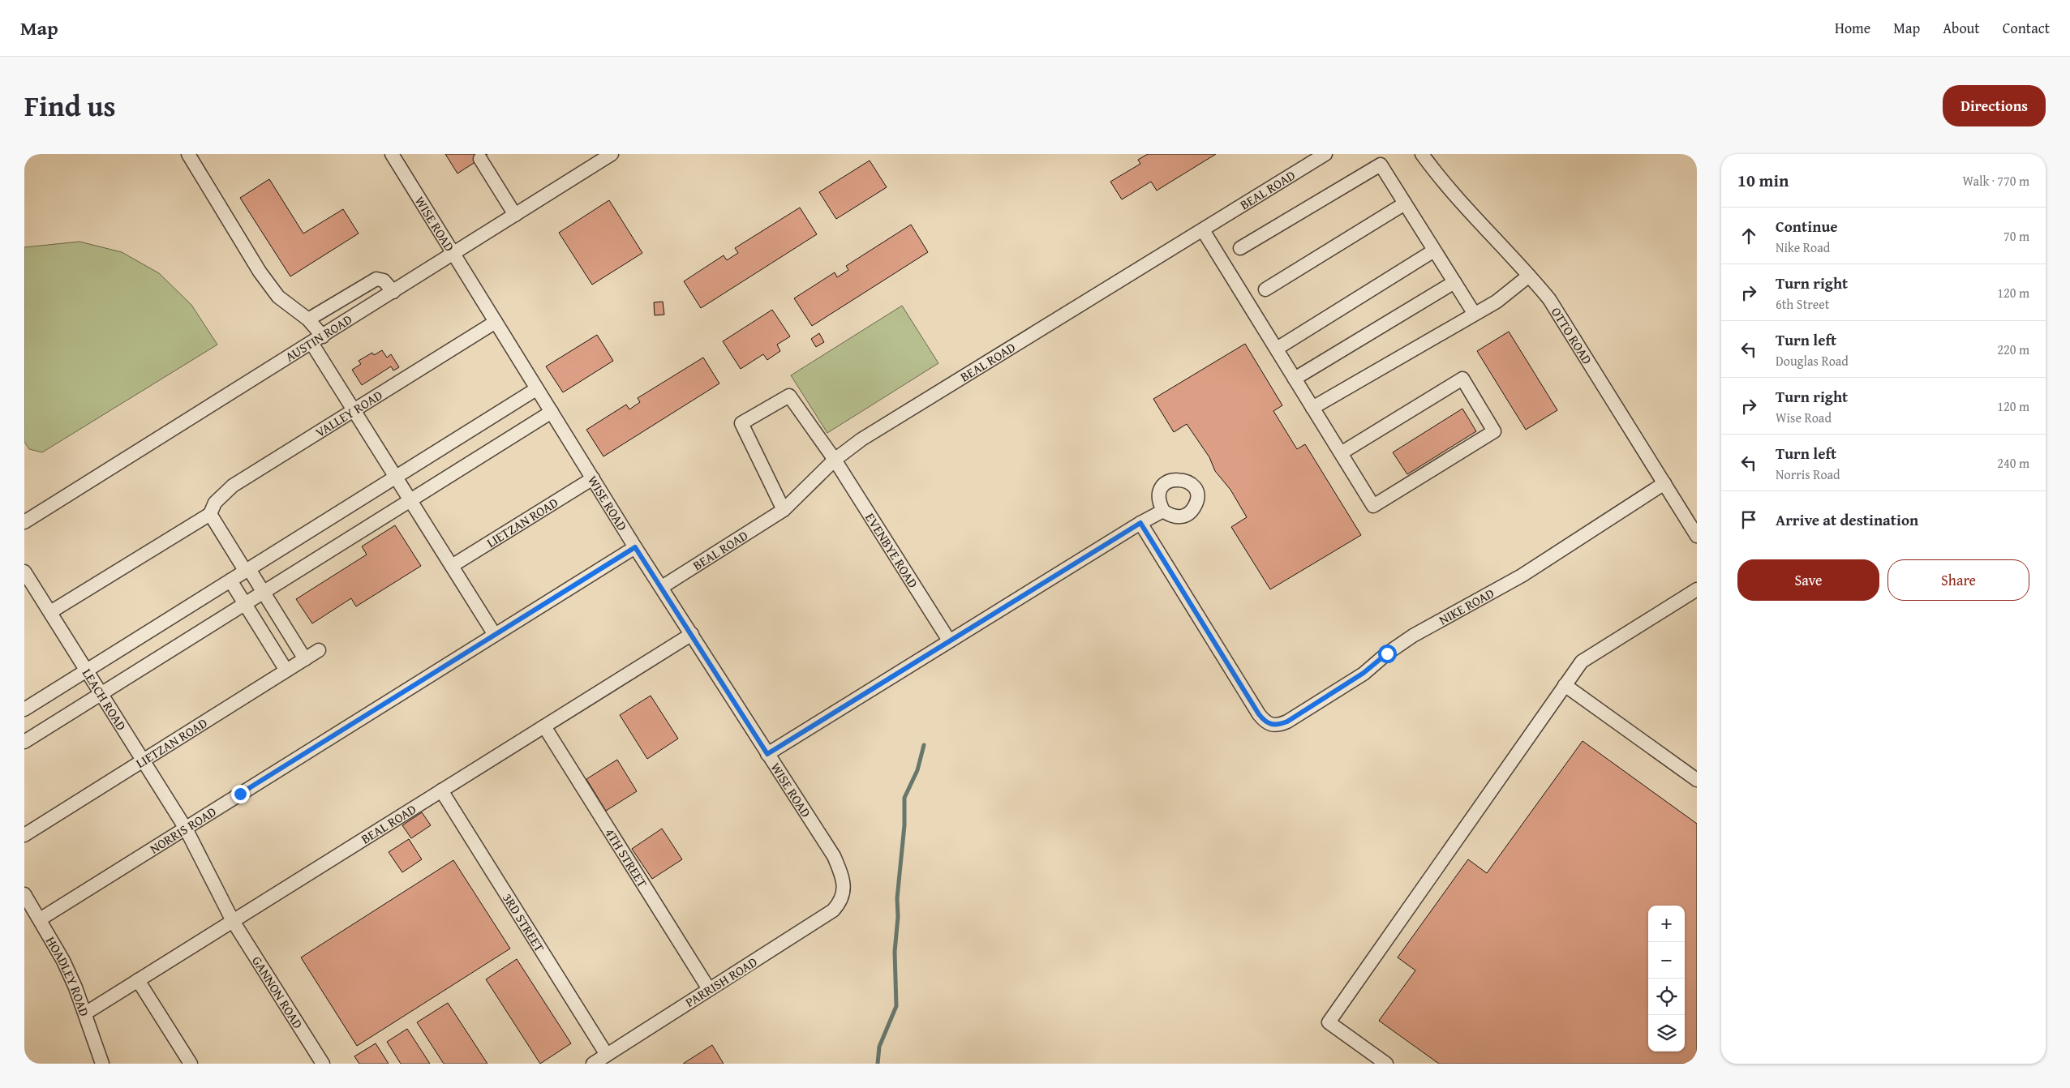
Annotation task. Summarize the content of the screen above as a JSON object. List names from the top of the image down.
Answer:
{
  "streets": {
    "street": [
      "BEAL ROAD",
      "WISE ROAD",
      "OTTO ROAD",
      "AUSTIN ROAD",
      "VALLEY ROAD",
      "LIETZAN ROAD",
      "EVENBYE ROAD",
      "NIKE ROAD",
      "LEACH ROAD",
      "NORRIS ROAD",
      "4TH STREET",
      "3RD STREET",
      "HOADLEY ROAD",
      "PARRISH ROAD",
      "GANNON ROAD"
    ]
  },
  "crossings": [
    ["BEAL ROAD", "WISE ROAD"],
    ["BEAL ROAD", "EVENBYE ROAD"],
    ["BEAL ROAD", "4TH STREET"],
    ["BEAL ROAD", "3RD STREET"],
    ["BEAL ROAD", "HOADLEY ROAD"],
    ["BEAL ROAD", "GANNON ROAD"],
    ["WISE ROAD", "AUSTIN ROAD"],
    ["WISE ROAD", "VALLEY ROAD"],
    ["WISE ROAD", "LIETZAN ROAD"],
    ["WISE ROAD", "NORRIS ROAD"],
    ["WISE ROAD", "PARRISH ROAD"],
    ["OTTO ROAD", "NIKE ROAD"],
    ["LIETZAN ROAD", "LEACH ROAD"],
    ["LEACH ROAD", "NORRIS ROAD"],
    ["LEACH ROAD", "GANNON ROAD"],
    ["NORRIS ROAD", "HOADLEY ROAD"],
    ["NORRIS ROAD", "GANNON ROAD"],
    ["4TH STREET", "PARRISH ROAD"],
    ["3RD STREET", "PARRISH ROAD"]
  ],
  "page": {
    "header": "Map",
    "nav": [
      "Home",
      "Map",
      "About",
      "Contact"
    ],
    "title": "Find us",
    "buttons": [
      "Directions",
      ["Save", "Share"]
    ],
    "heading": ["10 min", "Walk · 770 m"],
    "list": [
      ["Continue", "Nike Road", "70 m"],
      ["Turn right", "6th Street", "120 m"],
      ["Turn left", "Douglas Road", "220 m"],
      ["Turn right", "Wise Road", "120 m"],
      ["Turn left", "Norris Road", "240 m"],
      "Arrive at destination"
    ],
    "map_buttons": ["+", "−"]
  }
}
